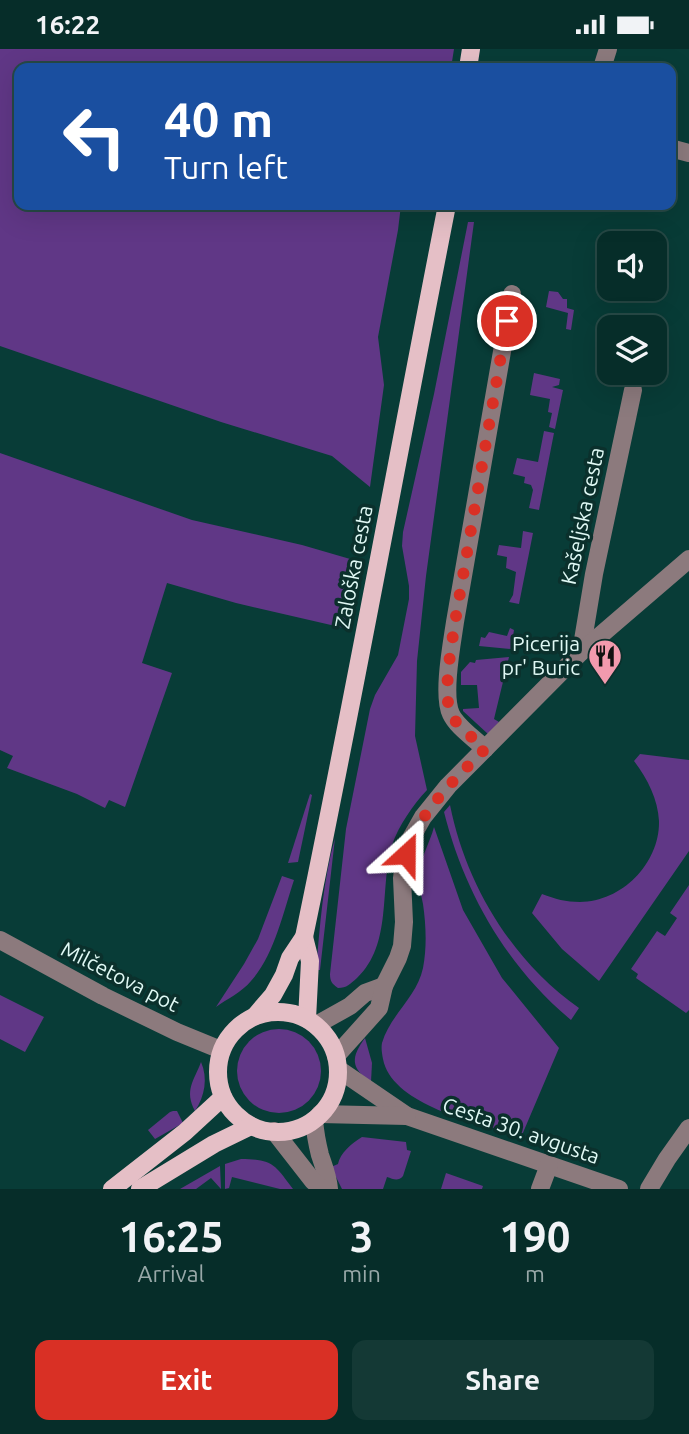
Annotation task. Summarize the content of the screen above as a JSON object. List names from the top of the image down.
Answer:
{
  "streets": {
    "main road": ["Zaloška cesta"],
    "street": ["Kašeljska cesta", "Milčetova pot", "Cesta 30. avgusta"]
  },
  "crossings": [
    ["Zaloška cesta", "Milčetova pot"],
    ["Zaloška cesta", "Cesta 30. avgusta"],
    ["Milčetova pot", "Cesta 30. avgusta"]
  ],
  "places": {
    "restaurant": ["Picerija pr' Buric"]
  },
  "page": {
    "status": "16:22",
    "turn": ["40 m", "Turn left"],
    "eta": [
      "16:25",
      "Arrival",
      "3",
      "min",
      "190",
      "m"
    ],
    "buttons": ["Exit", "Share"]
  }
}
